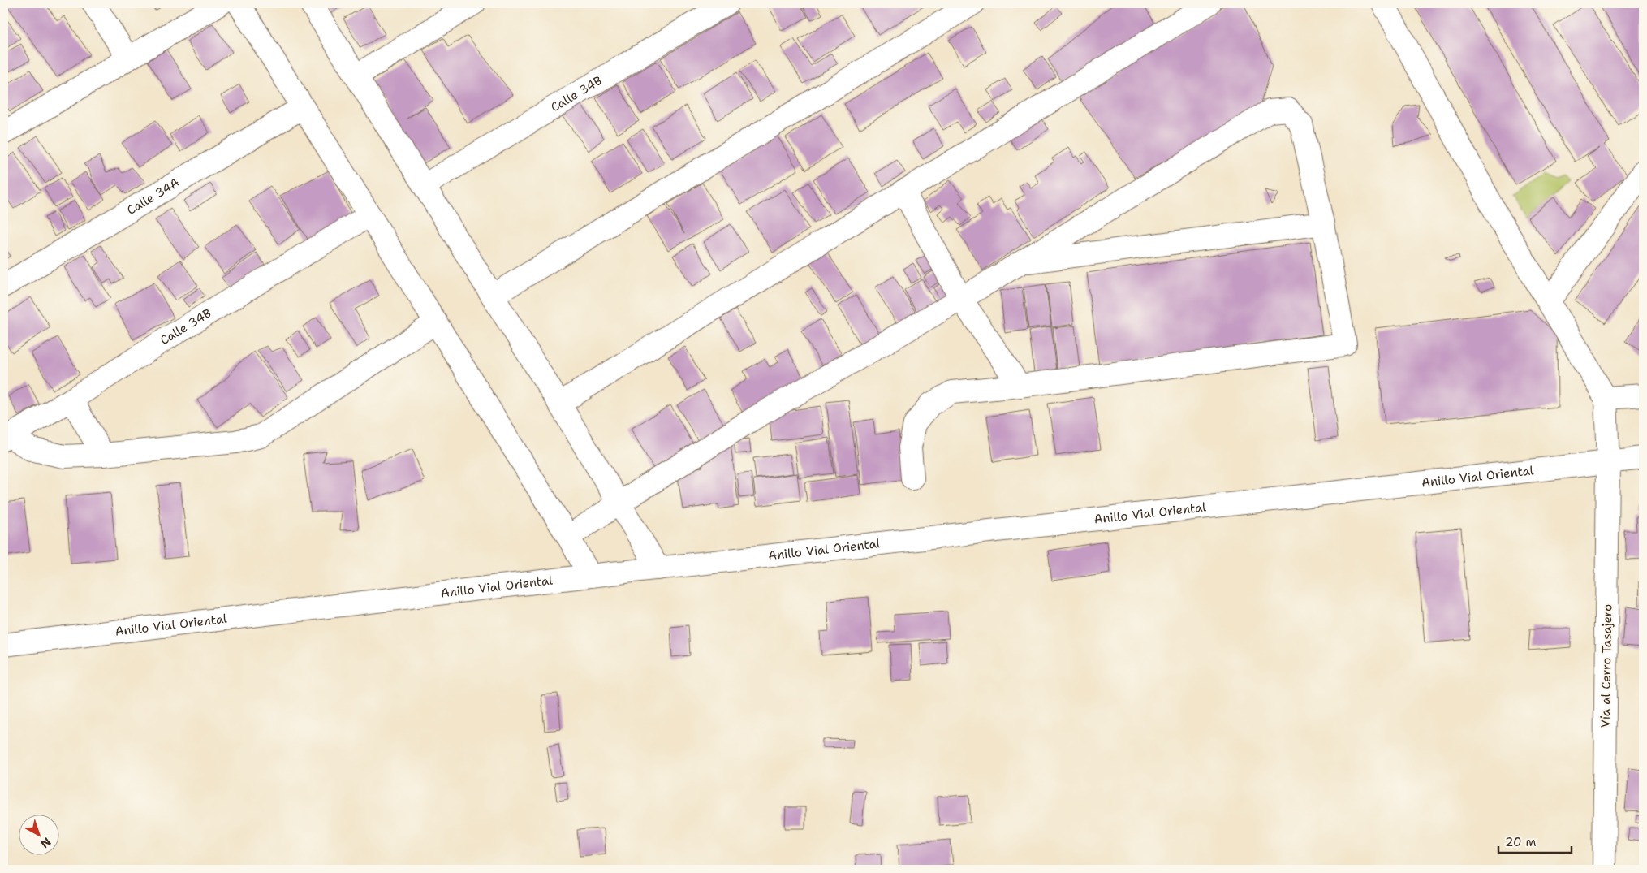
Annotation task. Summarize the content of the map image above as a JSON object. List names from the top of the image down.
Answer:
{
  "streets": {
    "main road": [
      "Calle 34B",
      "Calle 34A",
      "Anillo Vial Oriental",
      "Vía al Cerro Tasajero"
    ]
  },
  "crossings": [
    ["Anillo Vial Oriental", "Vía al Cerro Tasajero"]
  ],
  "scale_bar": "20 m",
  "north": "bottom right"
}
